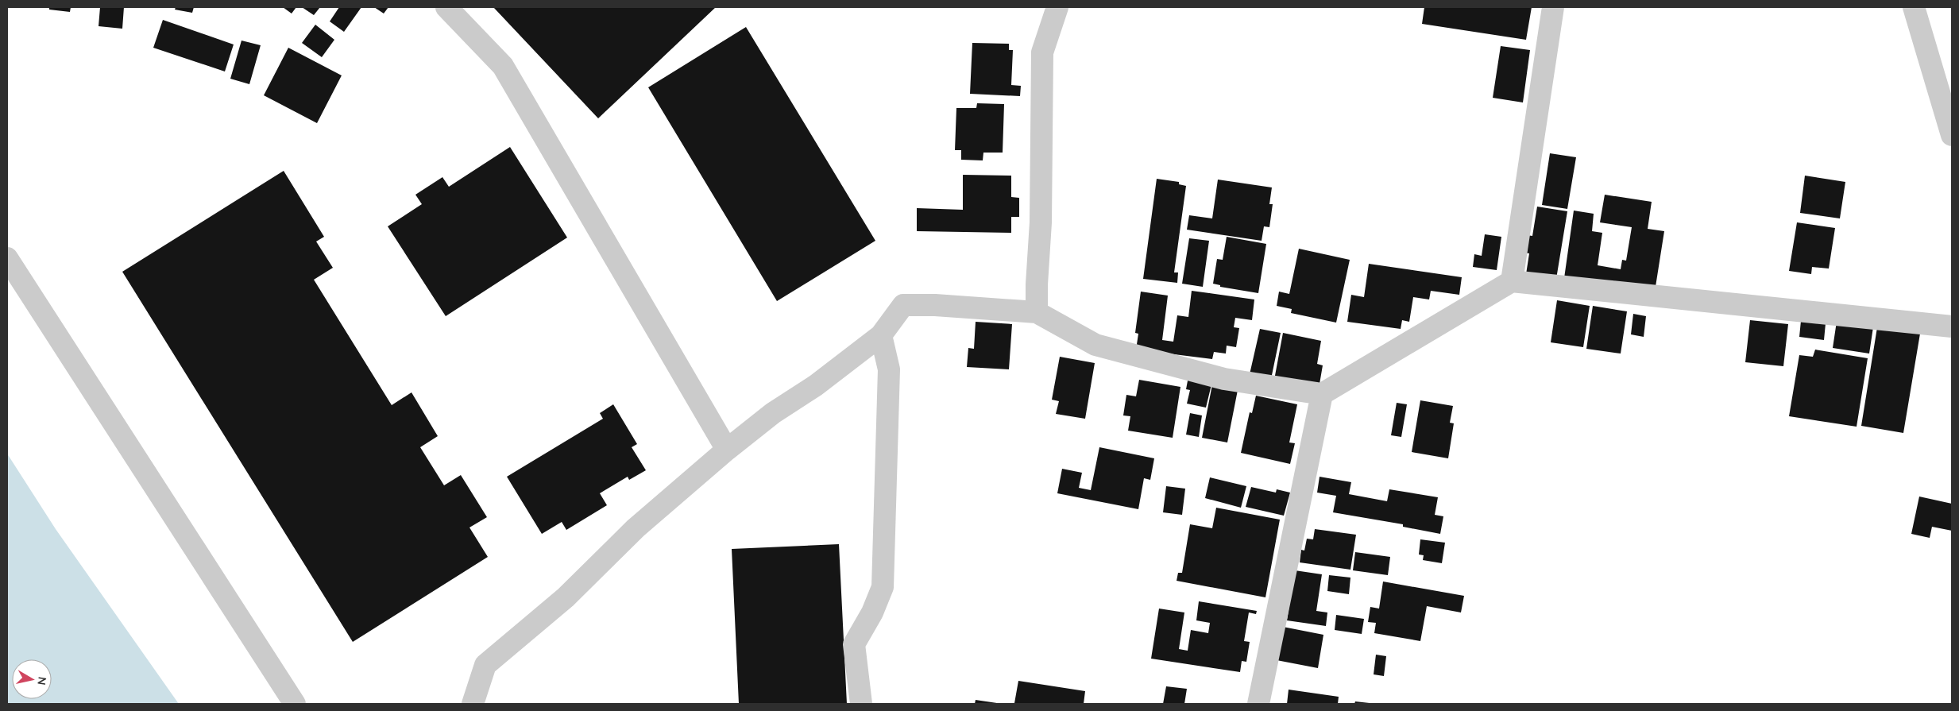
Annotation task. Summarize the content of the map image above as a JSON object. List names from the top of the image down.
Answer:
{
  "north": "right"
}
